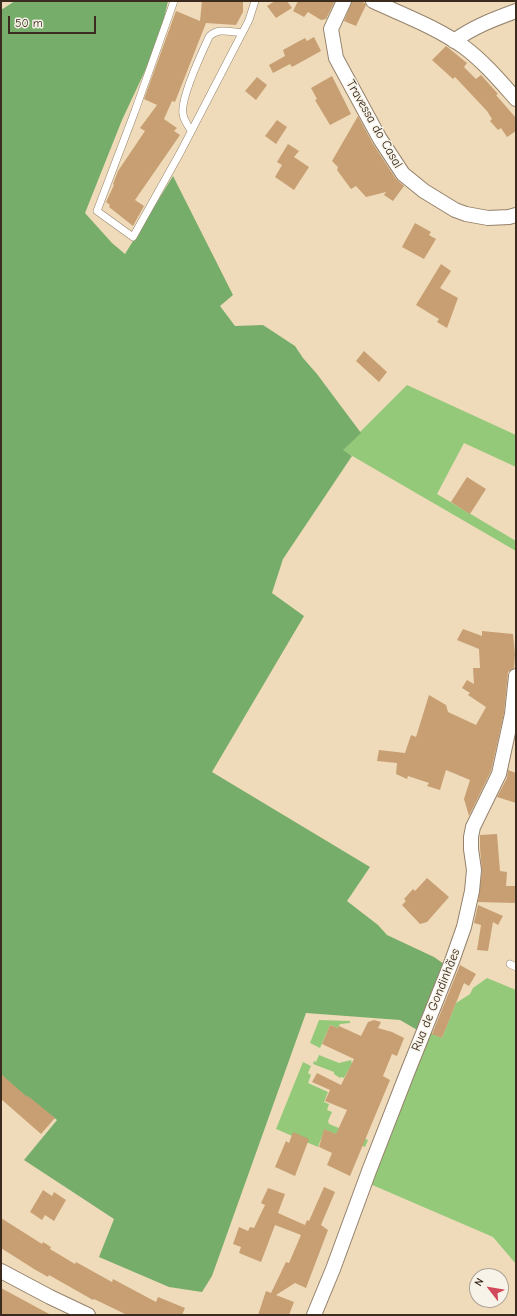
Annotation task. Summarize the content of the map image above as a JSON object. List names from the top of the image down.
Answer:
{
  "streets": {
    "street": ["Travessa do Casal", "Rua de Gondinhães"]
  },
  "scale_bar": "50 m",
  "north": "top left"
}
